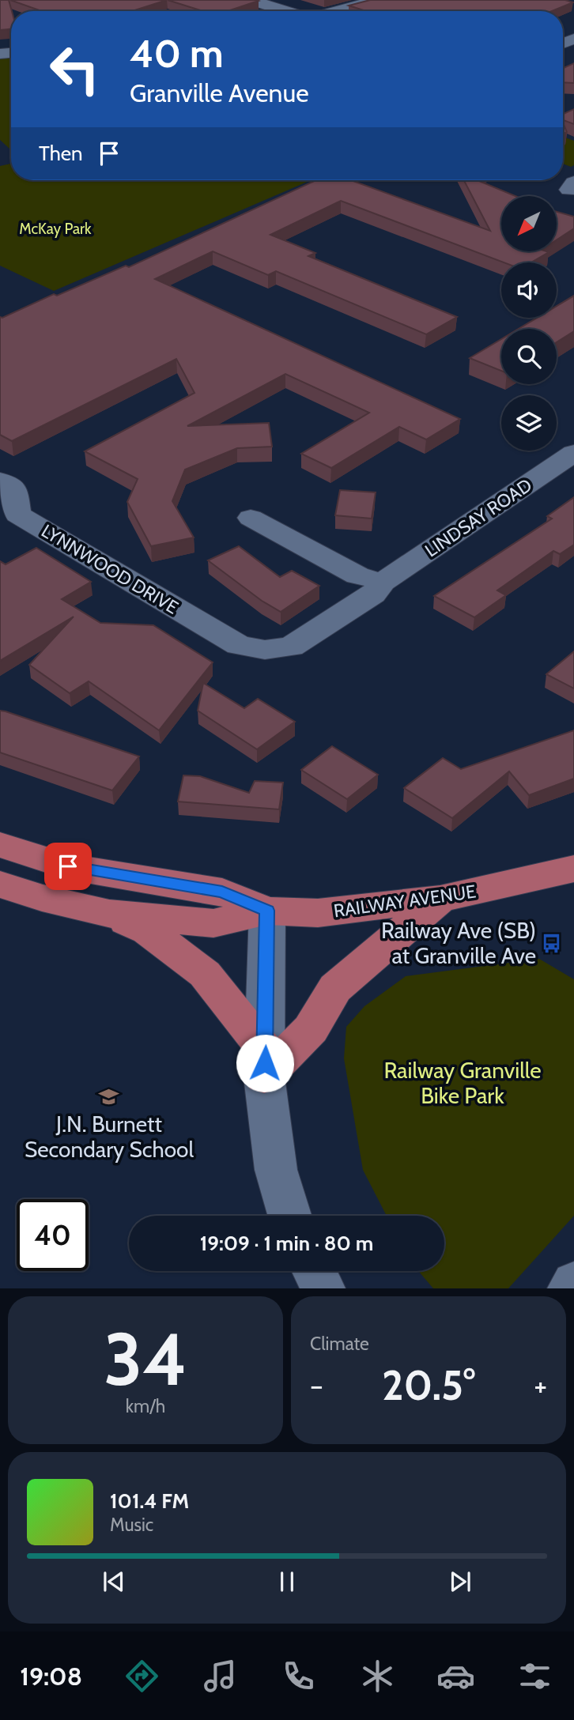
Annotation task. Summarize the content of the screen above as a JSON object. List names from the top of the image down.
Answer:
{
  "streets": {
    "main road": ["RAILWAY AVENUE"],
    "street": ["LINDSAY ROAD", "LYNNWOOD DRIVE"]
  },
  "crossings": [
    ["LINDSAY ROAD", "LYNNWOOD DRIVE"]
  ],
  "parks": ["McKay Park", "Railway Granville Bike Park"],
  "places": {
    "bus stop": ["Railway Ave (SB) at Granville Ave"],
    "school or university": ["J.N. Burnett Secondary School"]
  },
  "north": "bottom left",
  "page": {
    "turn": ["40 m", "Granville Avenue"],
    "then": "Then",
    "limit": "40",
    "trip": "19:09 · 1 min · 80 m",
    "tile": [
      ["34", "km/h"],
      "Climate"
    ],
    "heat": ["−", "20.5°", "+"],
    "song": ["101.4 FM", "Music"],
    "tabs": "19:08"
  }
}
